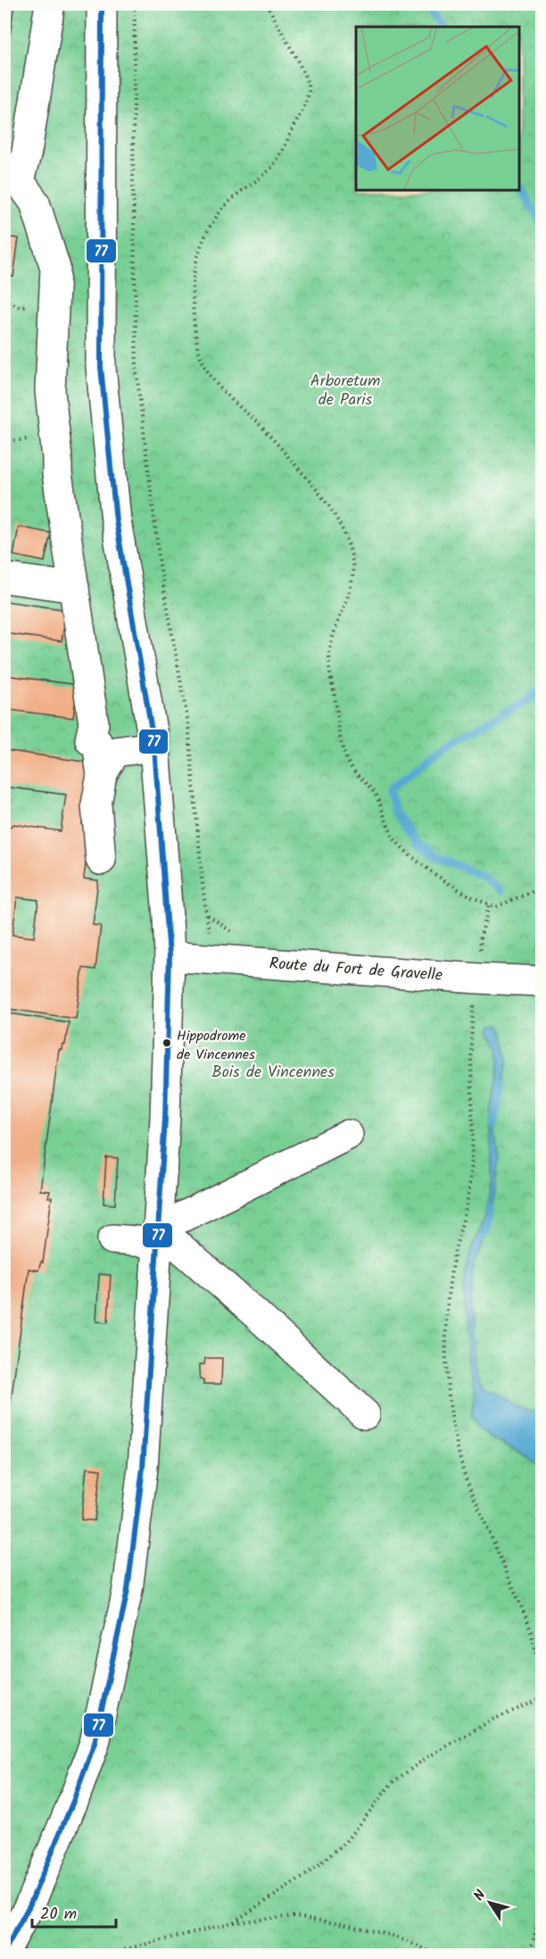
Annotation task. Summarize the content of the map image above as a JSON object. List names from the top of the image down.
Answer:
{
  "streets": {
    "street": ["Route du Fort de Gravelle"]
  },
  "parks": ["Arboretum de Paris", "Bois de Vincennes"],
  "places": ["Hippodrome de Vincennes"],
  "lines": ["transit line 77"],
  "scale_bar": "20 m",
  "north": "top left"
}
